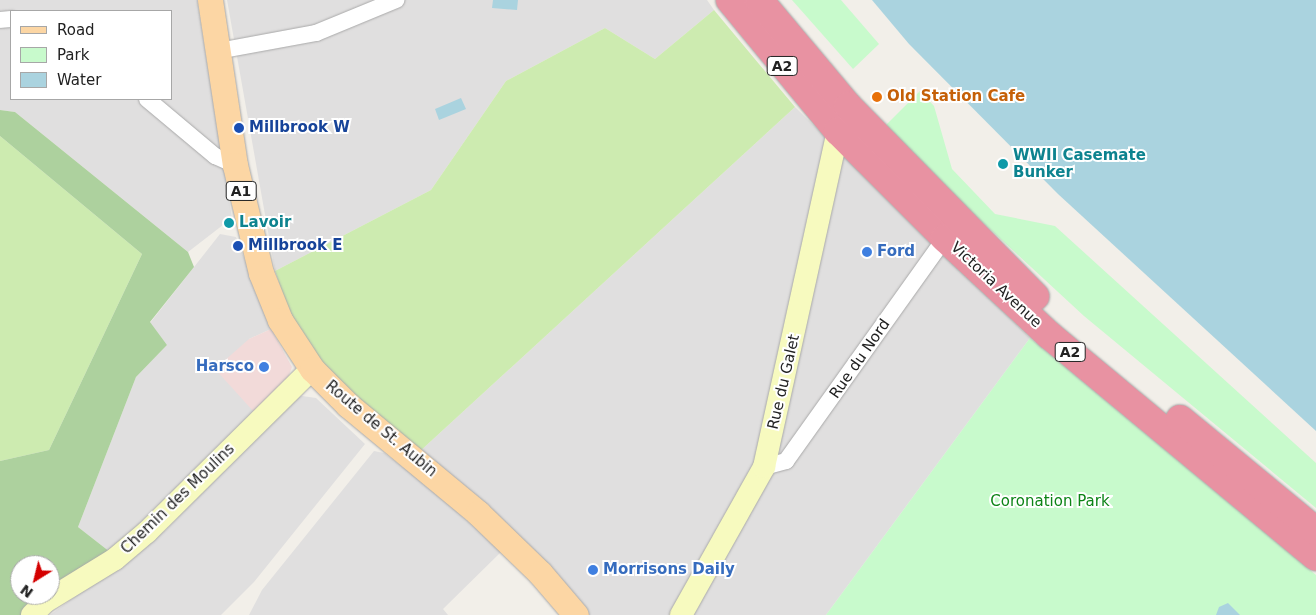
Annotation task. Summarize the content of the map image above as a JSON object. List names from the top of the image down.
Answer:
{
  "streets": {
    "highway": ["A2", "Victoria Avenue"],
    "main road": [
      "A1",
      "Rue du Galet",
      "Route de St. Aubin",
      "Chemin des Moulins"
    ],
    "street": ["Rue du Nord"]
  },
  "crossings": [
    ["Victoria Avenue", "Rue du Nord"],
    ["Victoria Avenue", "Rue du Galet"],
    ["Rue du Nord", "Rue du Galet"],
    ["Route de St. Aubin", "Chemin des Moulins"]
  ],
  "parks": ["Coronation Park"],
  "places": [
    "Old Station Cafe",
    "Millbrook W",
    "WWII Casemate Bunker",
    "Lavoir",
    "Millbrook E",
    "Ford",
    "Harsco",
    "Morrisons Daily"
  ],
  "legend": ["Road", "Park", "Water"],
  "north": "bottom left"
}
